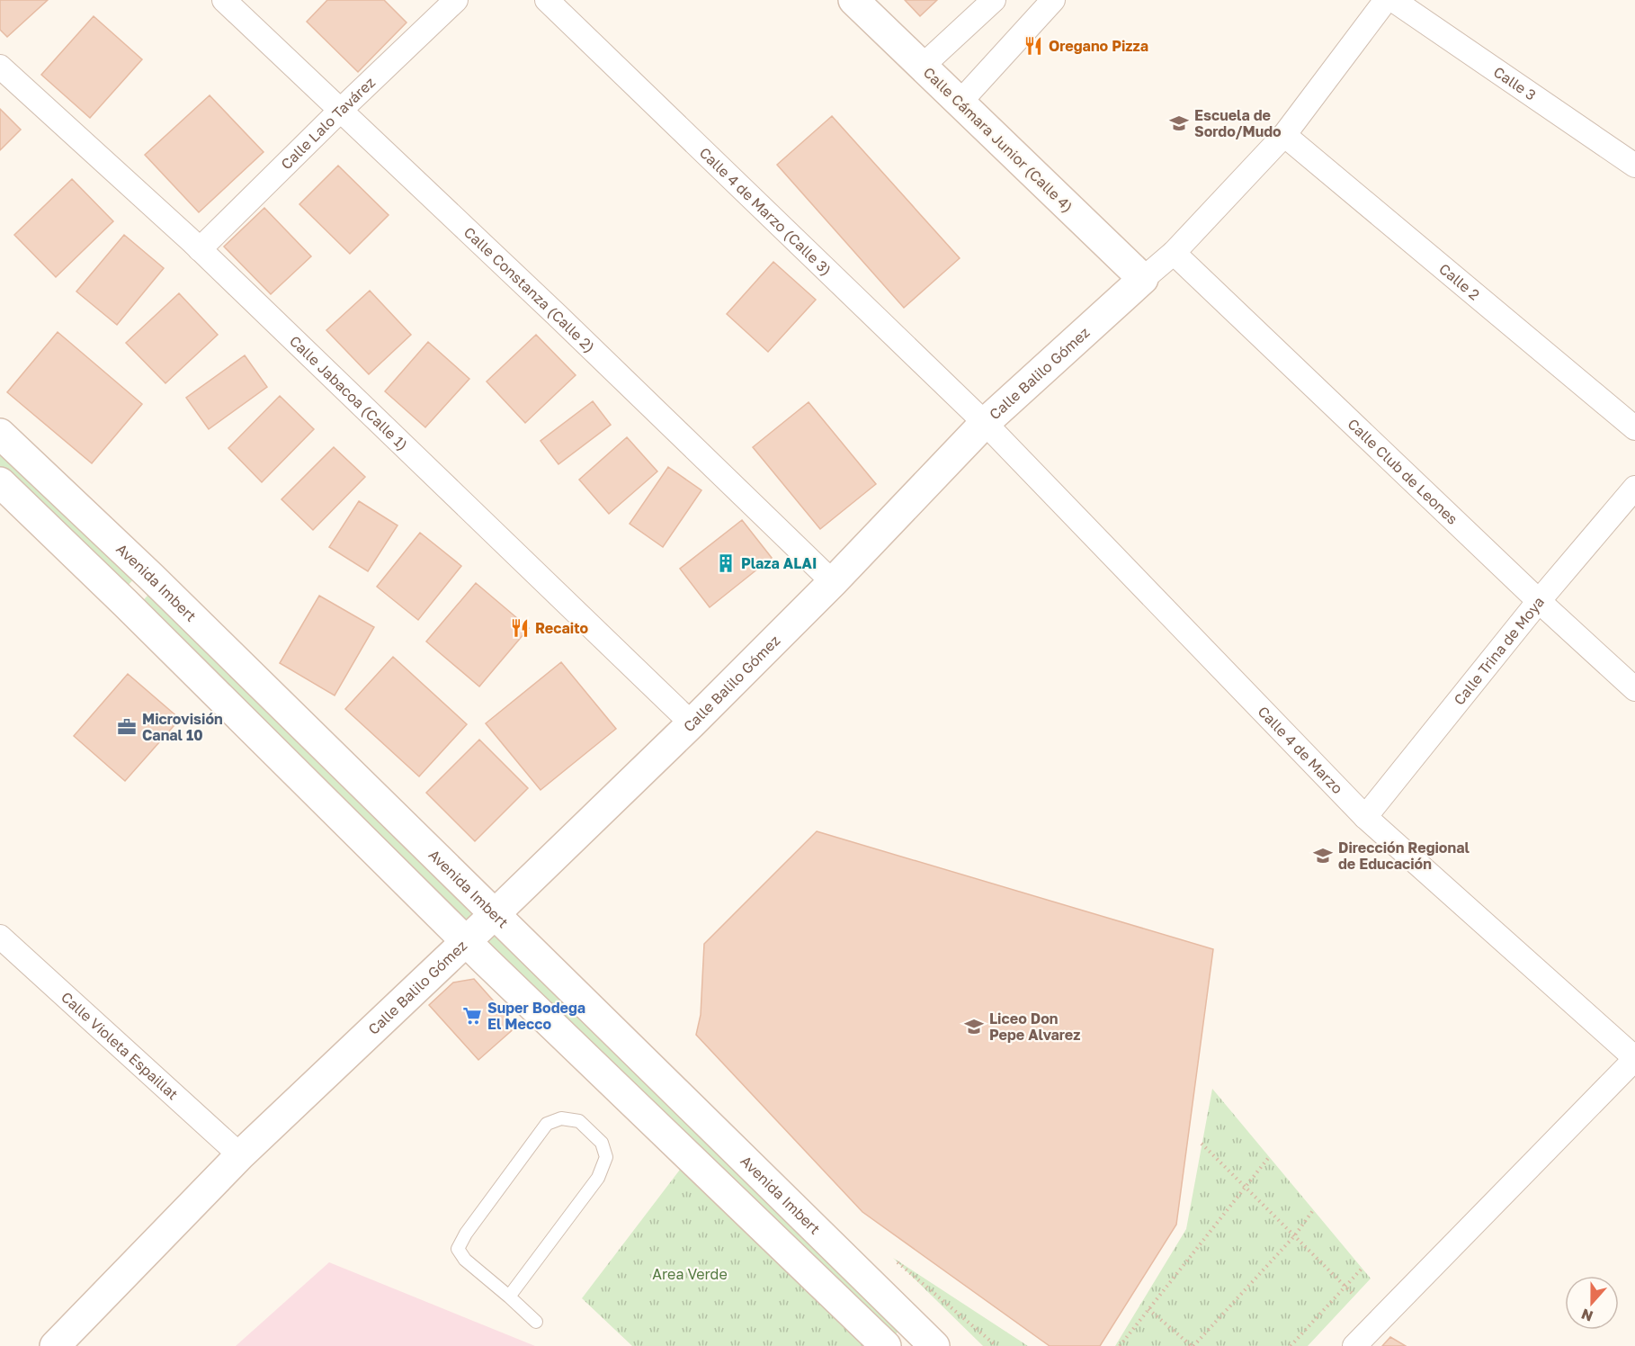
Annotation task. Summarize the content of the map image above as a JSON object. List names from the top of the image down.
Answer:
{
  "streets": {
    "main road": ["Calle Cámara Junior (Calle 4)", "Calle Balilo Gómez", "Avenida Imbert"],
    "street": [
      "Calle 3",
      "Calle Lalo Tavárez",
      "Calle 4 de Marzo (Calle 3)",
      "Calle 2",
      "Calle Constanza (Calle 2)",
      "Calle Jabacoa (Calle 1)",
      "Calle Club de Leones",
      "Calle Trina de Moya",
      "Calle 4 de Marzo",
      "Calle Violeta Espaillat"
    ]
  },
  "crossings": [
    ["Calle Lalo Tavárez", "Calle Constanza (Calle 2)"],
    ["Calle Lalo Tavárez", "Calle Jabacoa (Calle 1)"],
    ["Calle Cámara Junior (Calle 4)", "Calle Balilo Gómez"],
    ["Calle 4 de Marzo (Calle 3)", "Calle Balilo Gómez"],
    ["Calle 4 de Marzo (Calle 3)", "Calle 4 de Marzo"],
    ["Calle 2", "Calle Balilo Gómez"],
    ["Calle Constanza (Calle 2)", "Calle Balilo Gómez"],
    ["Calle Balilo Gómez", "Calle Jabacoa (Calle 1)"],
    ["Calle Balilo Gómez", "Calle Club de Leones"],
    ["Calle Balilo Gómez", "Avenida Imbert"],
    ["Calle Balilo Gómez", "Calle 4 de Marzo"],
    ["Calle Balilo Gómez", "Calle Violeta Espaillat"],
    ["Calle Club de Leones", "Calle Trina de Moya"],
    ["Calle Trina de Moya", "Calle 4 de Marzo"]
  ],
  "parks": ["Area Verde"],
  "places": {
    "restaurant": ["Oregano Pizza", "Recaito"],
    "school or university": ["Escuela de Sordo/Mudo", "Dirección Regional de Educación", "Liceo Don Pepe Alvarez"],
    "building": ["Plaza ALAI"],
    "office": ["Microvisión Canal 10"],
    "supermarket": ["Super Bodega El Mecco"]
  },
  "north": "bottom"
}
